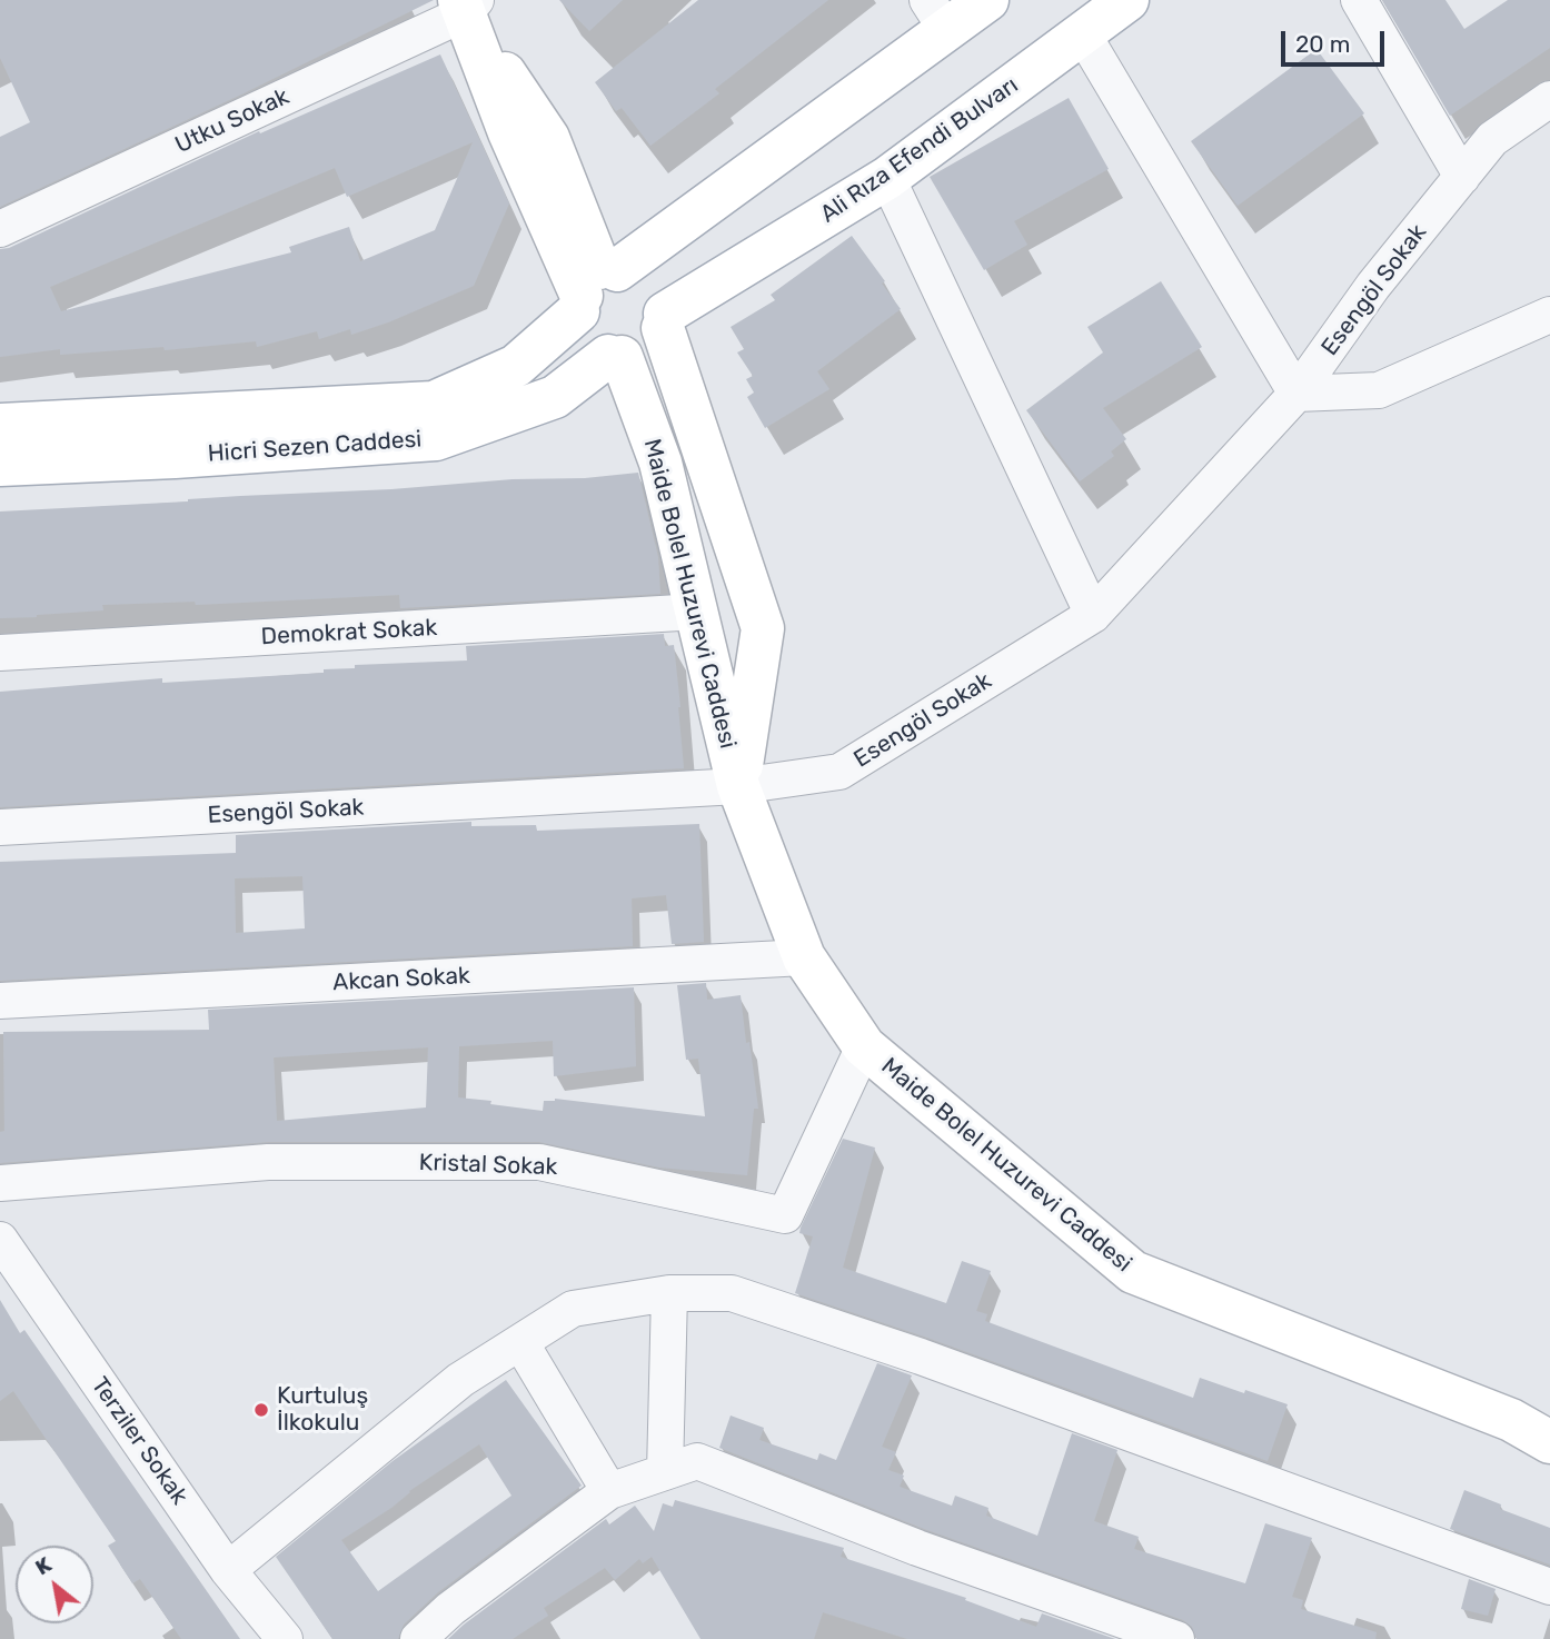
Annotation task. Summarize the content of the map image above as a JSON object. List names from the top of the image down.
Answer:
{
  "streets": {
    "main road": ["Ali Rıza Efendi Bulvarı", "Hicri Sezen Caddesi", "Maide Bolel Huzurevi Caddesi"],
    "street": [
      "Utku Sokak",
      "Esengöl Sokak",
      "Demokrat Sokak",
      "Akcan Sokak",
      "Kristal Sokak",
      "Terziler Sokak"
    ]
  },
  "crossings": [
    ["Ali Rıza Efendi Bulvarı", "Hicri Sezen Caddesi"],
    ["Ali Rıza Efendi Bulvarı", "Maide Bolel Huzurevi Caddesi"],
    ["Esengöl Sokak", "Maide Bolel Huzurevi Caddesi"],
    ["Hicri Sezen Caddesi", "Maide Bolel Huzurevi Caddesi"],
    ["Maide Bolel Huzurevi Caddesi", "Demokrat Sokak"],
    ["Maide Bolel Huzurevi Caddesi", "Akcan Sokak"],
    ["Maide Bolel Huzurevi Caddesi", "Kristal Sokak"]
  ],
  "places": ["Kurtuluş İlkokulu"],
  "scale_bar": "20 m",
  "north": "top left"
}
